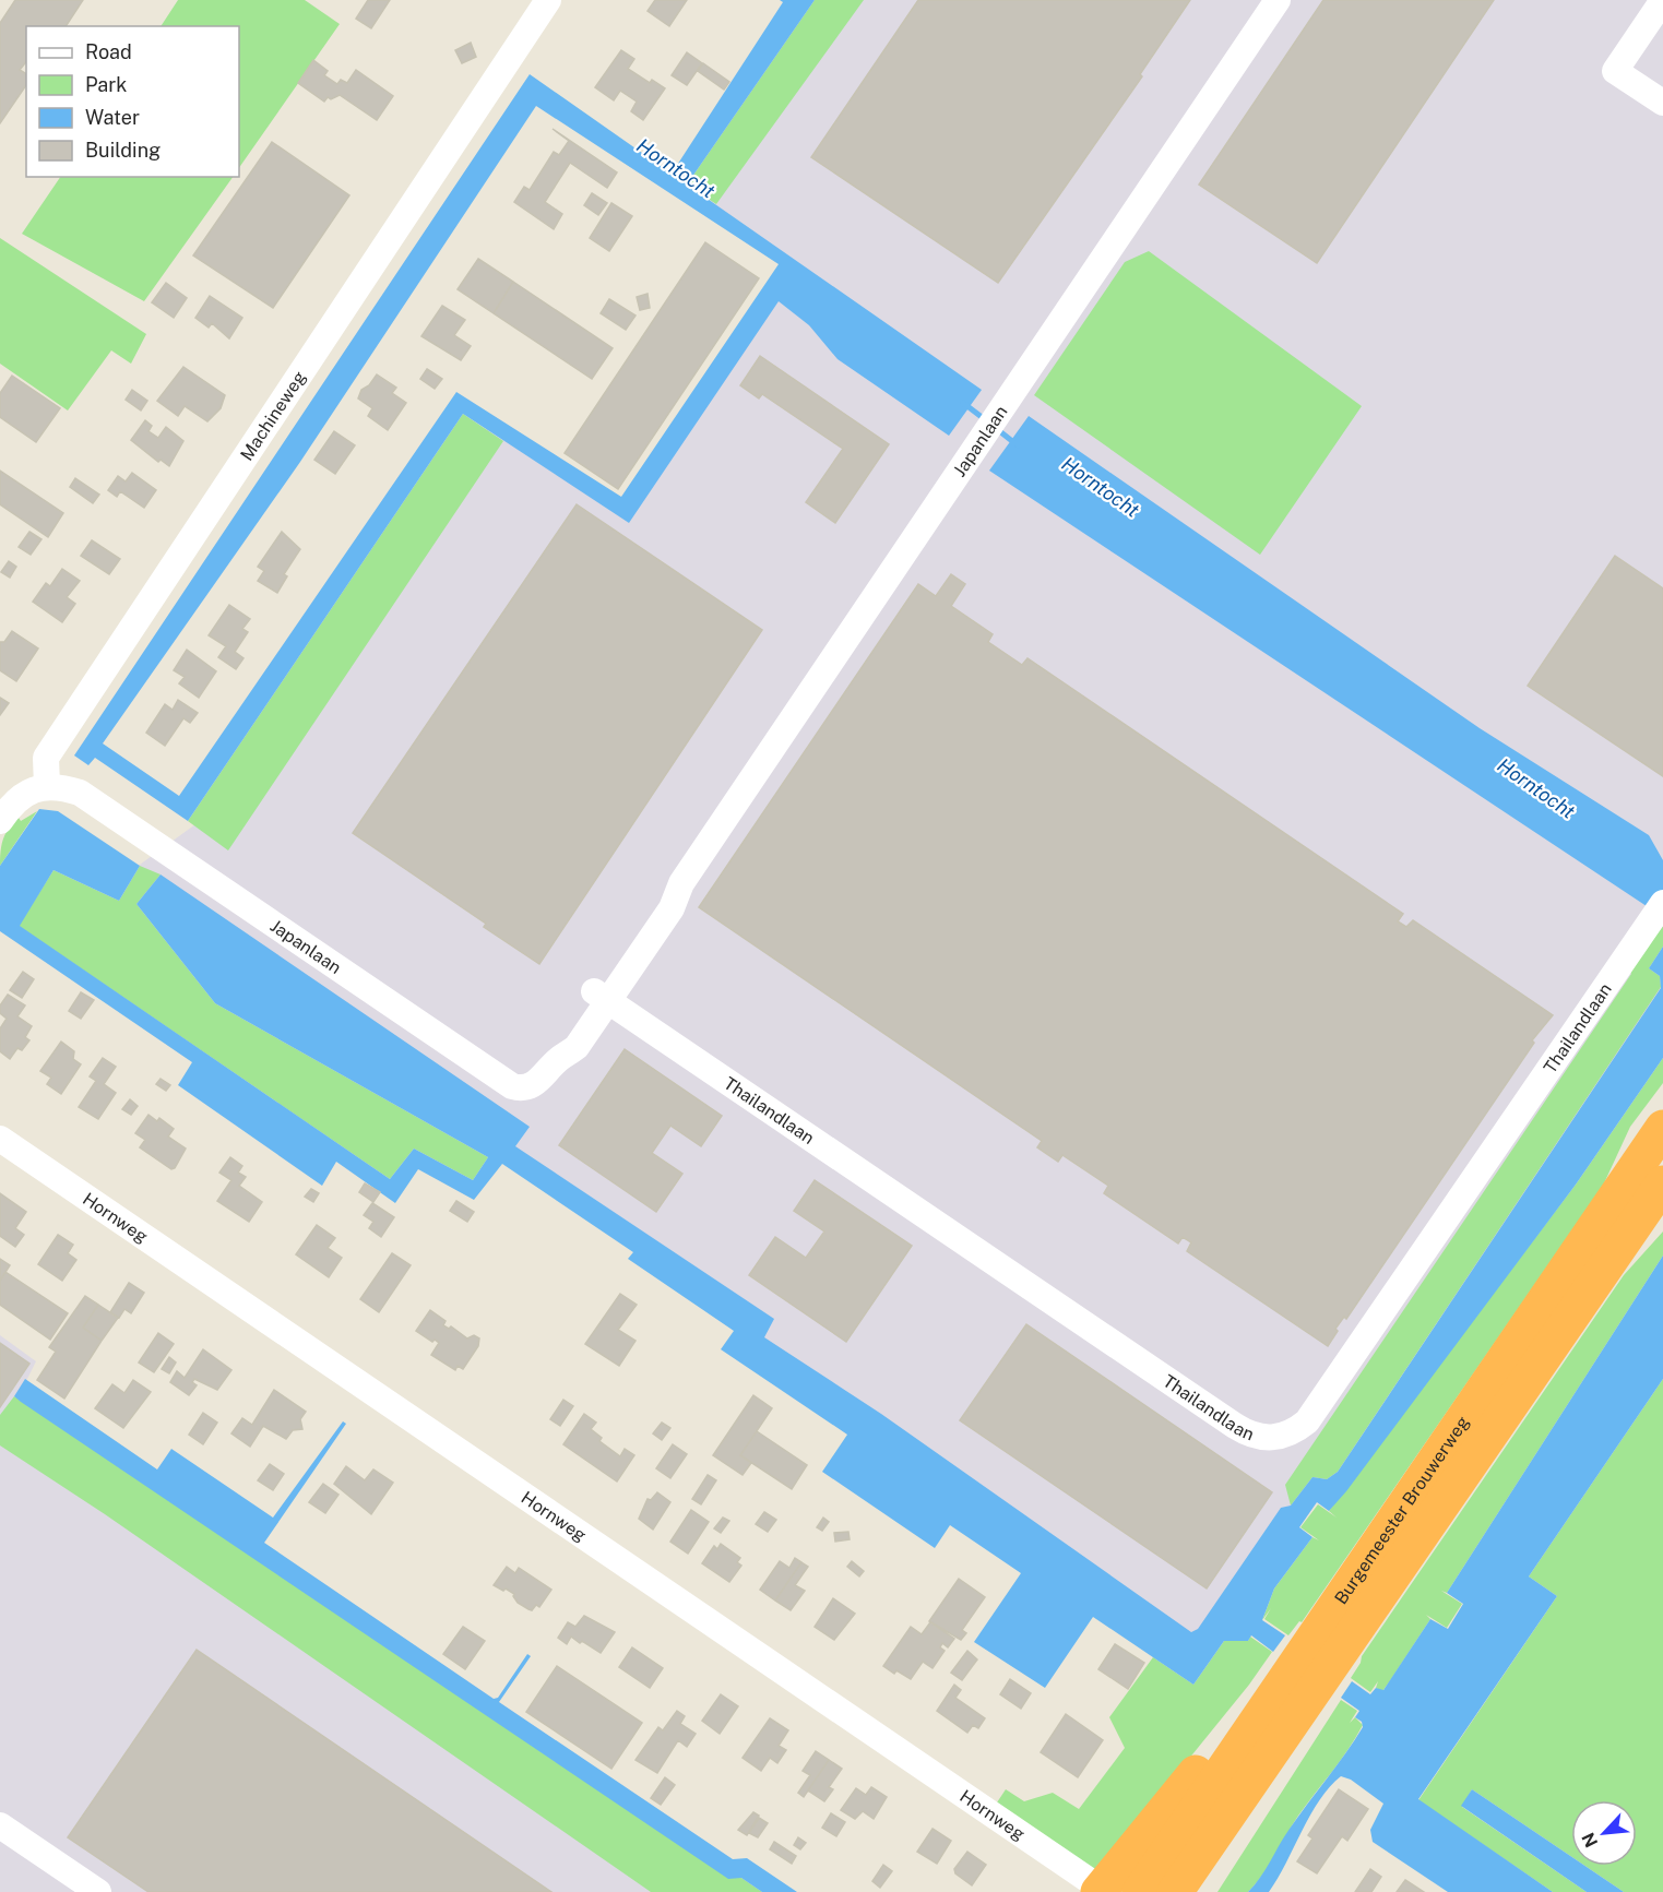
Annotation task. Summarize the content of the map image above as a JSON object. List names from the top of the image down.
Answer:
{
  "streets": {
    "highway": ["Burgemeester Brouwerweg"],
    "street": [
      "Machineweg",
      "Japanlaan",
      "Thailandlaan",
      "Hornweg"
    ]
  },
  "crossings": [
    ["Machineweg", "Japanlaan"],
    ["Japanlaan", "Thailandlaan"]
  ],
  "water": ["Horntocht"],
  "legend": [
    "Road",
    "Park",
    "Water",
    "Building"
  ],
  "north": "bottom left"
}
